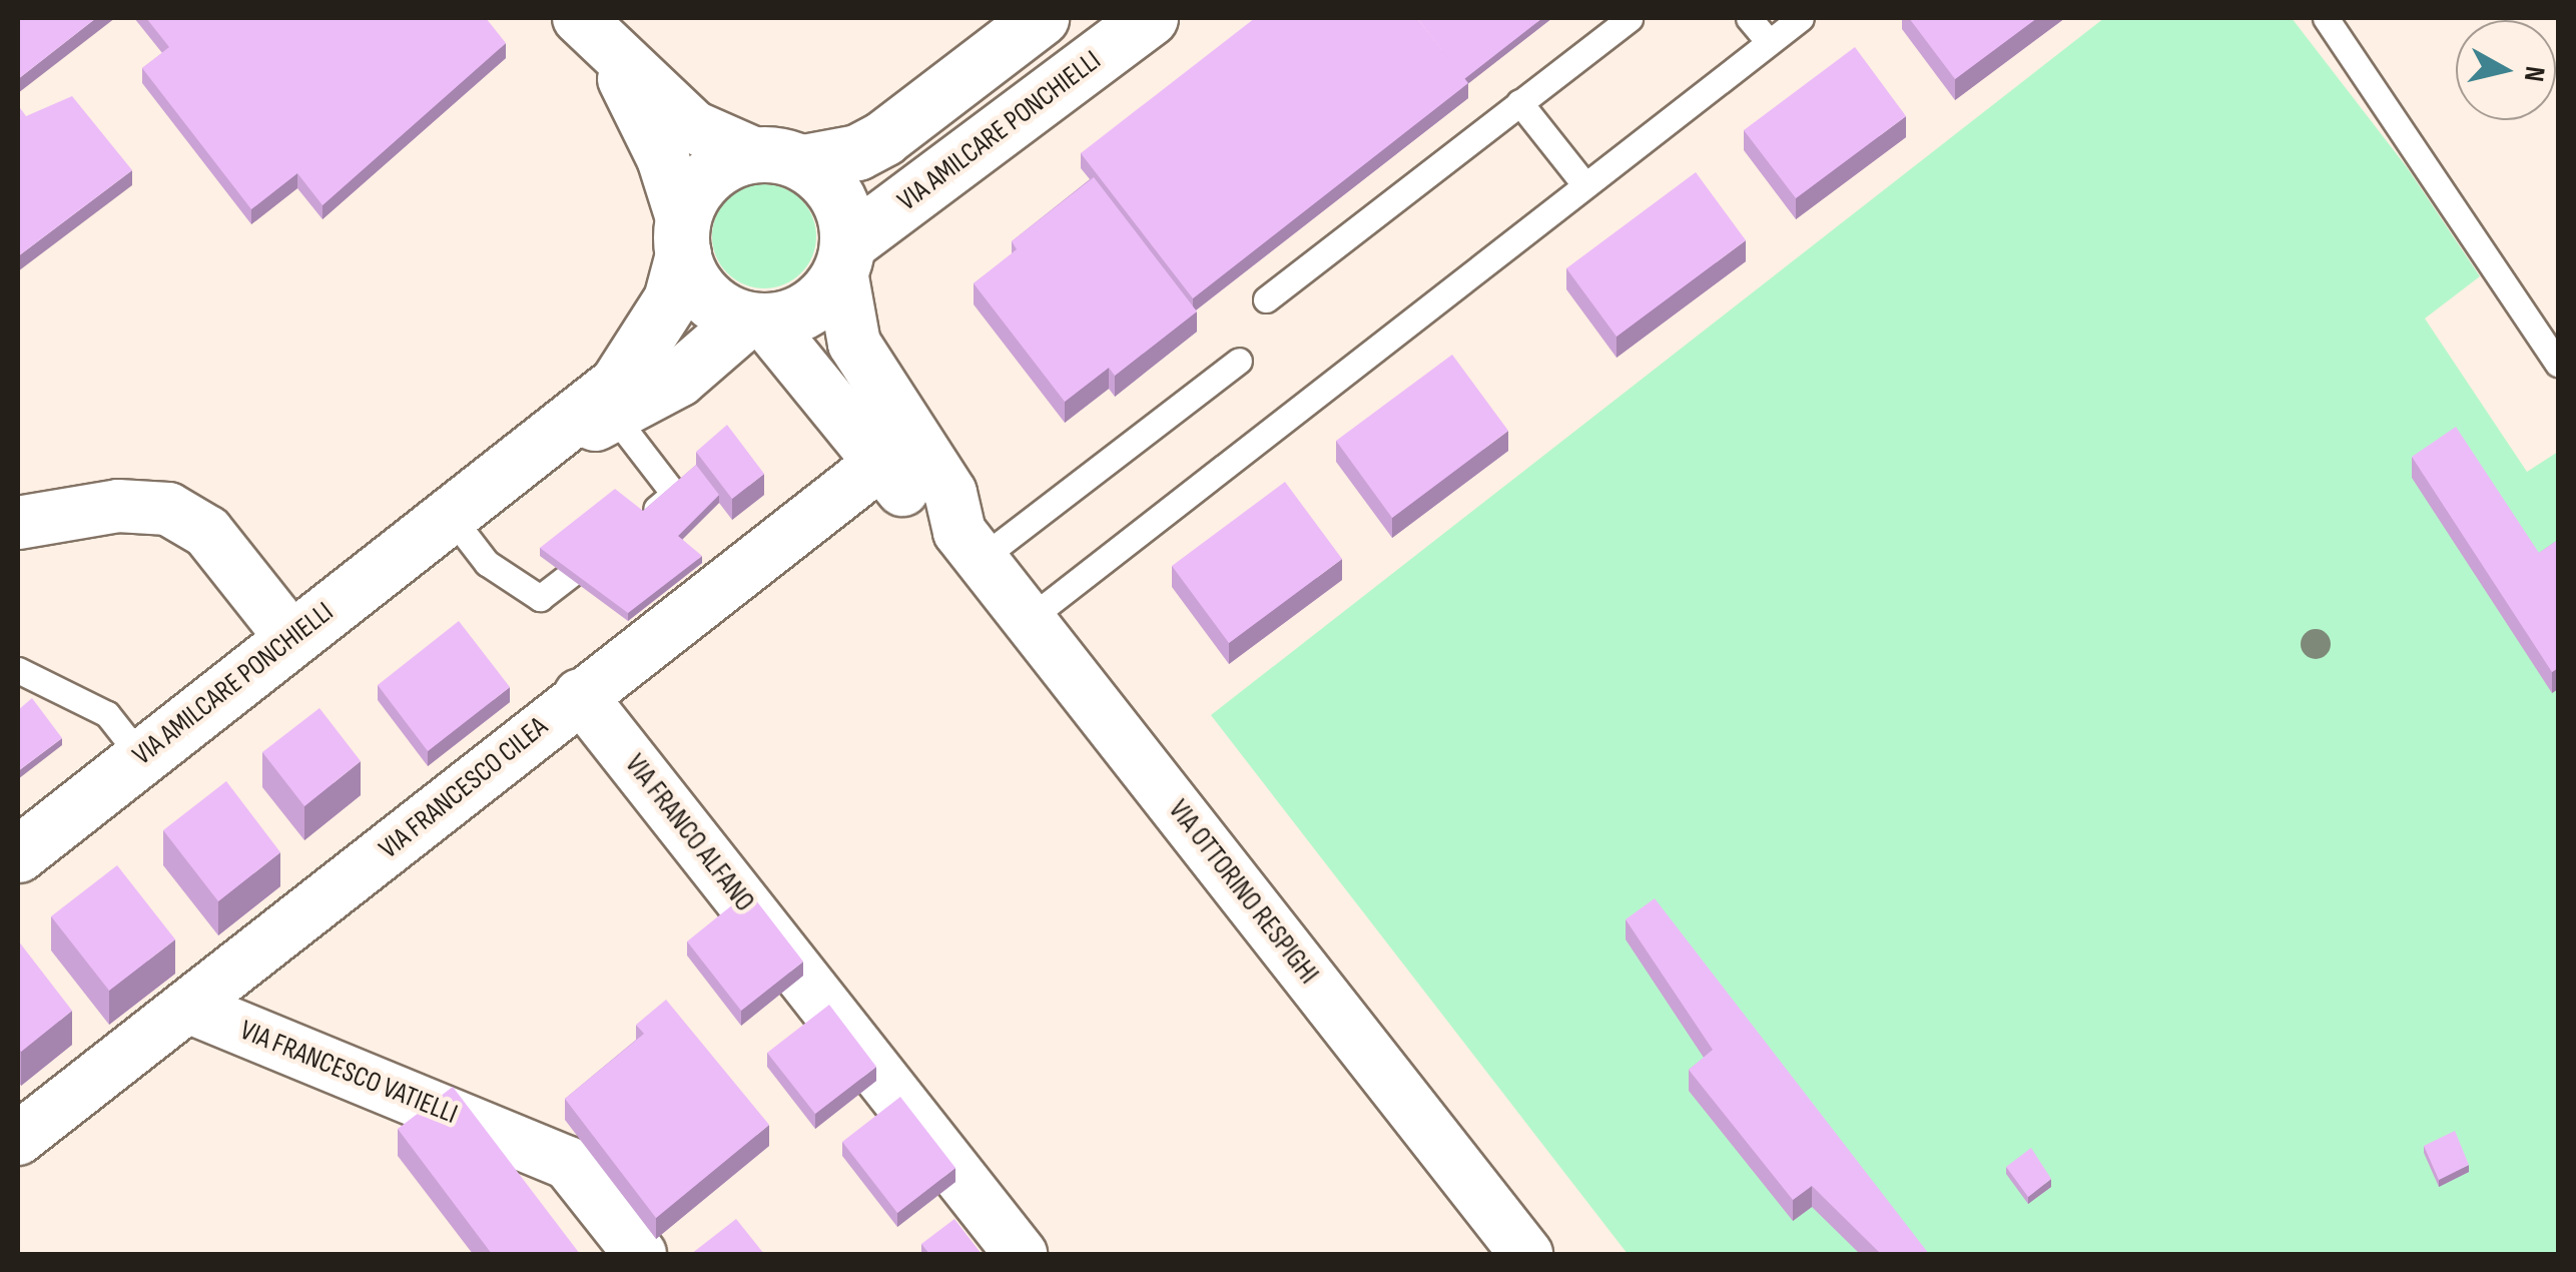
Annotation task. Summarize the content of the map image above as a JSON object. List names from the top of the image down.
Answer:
{
  "streets": {
    "main road": ["VIA AMILCARE PONCHIELLI"],
    "street": [
      "VIA FRANCESCO CILEA",
      "VIA FRANCO ALFANO",
      "VIA OTTORINO RESPIGHI",
      "VIA FRANCESCO VATIELLI"
    ]
  },
  "crossings": [
    ["VIA AMILCARE PONCHIELLI", "VIA OTTORINO RESPIGHI"],
    ["VIA FRANCESCO CILEA", "VIA FRANCO ALFANO"],
    ["VIA FRANCESCO CILEA", "VIA OTTORINO RESPIGHI"],
    ["VIA FRANCESCO CILEA", "VIA FRANCESCO VATIELLI"]
  ],
  "north": "right"
}
